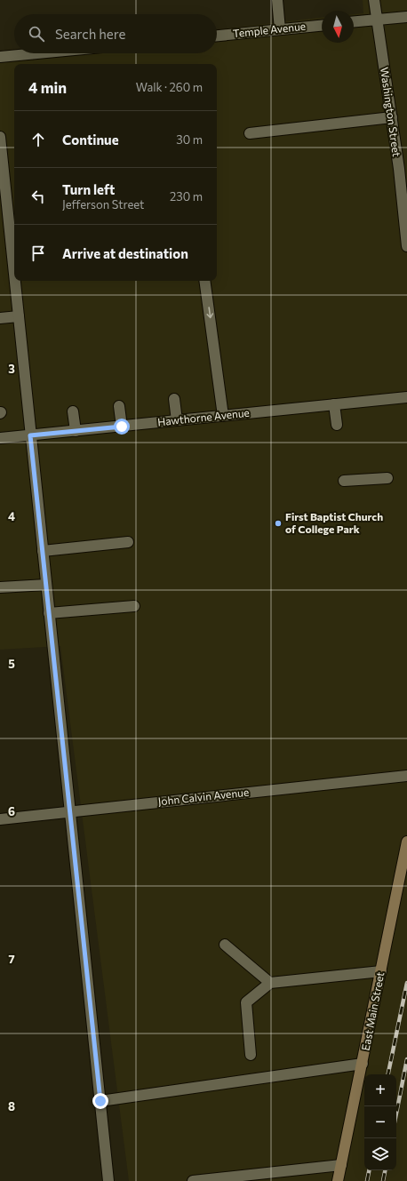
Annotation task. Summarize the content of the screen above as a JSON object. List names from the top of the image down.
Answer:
{
  "streets": {
    "street": [
      "Temple Avenue",
      "Washington Street",
      "Hawthorne Avenue",
      "John Calvin Avenue",
      "East Main Street"
    ]
  },
  "places": ["First Baptist Church of College Park"],
  "north": "bottom",
  "page": {
    "search": "Search here",
    "heading": ["4 min", "Walk · 260 m"],
    "list": [
      ["Continue", "30 m"],
      ["Turn left", "Jefferson Street", "230 m"],
      "Arrive at destination"
    ],
    "map_buttons": ["+", "−"]
  },
  "grid": {
    "rows": [
      "3",
      "4",
      "5",
      "6",
      "7",
      "8"
    ]
  }
}
